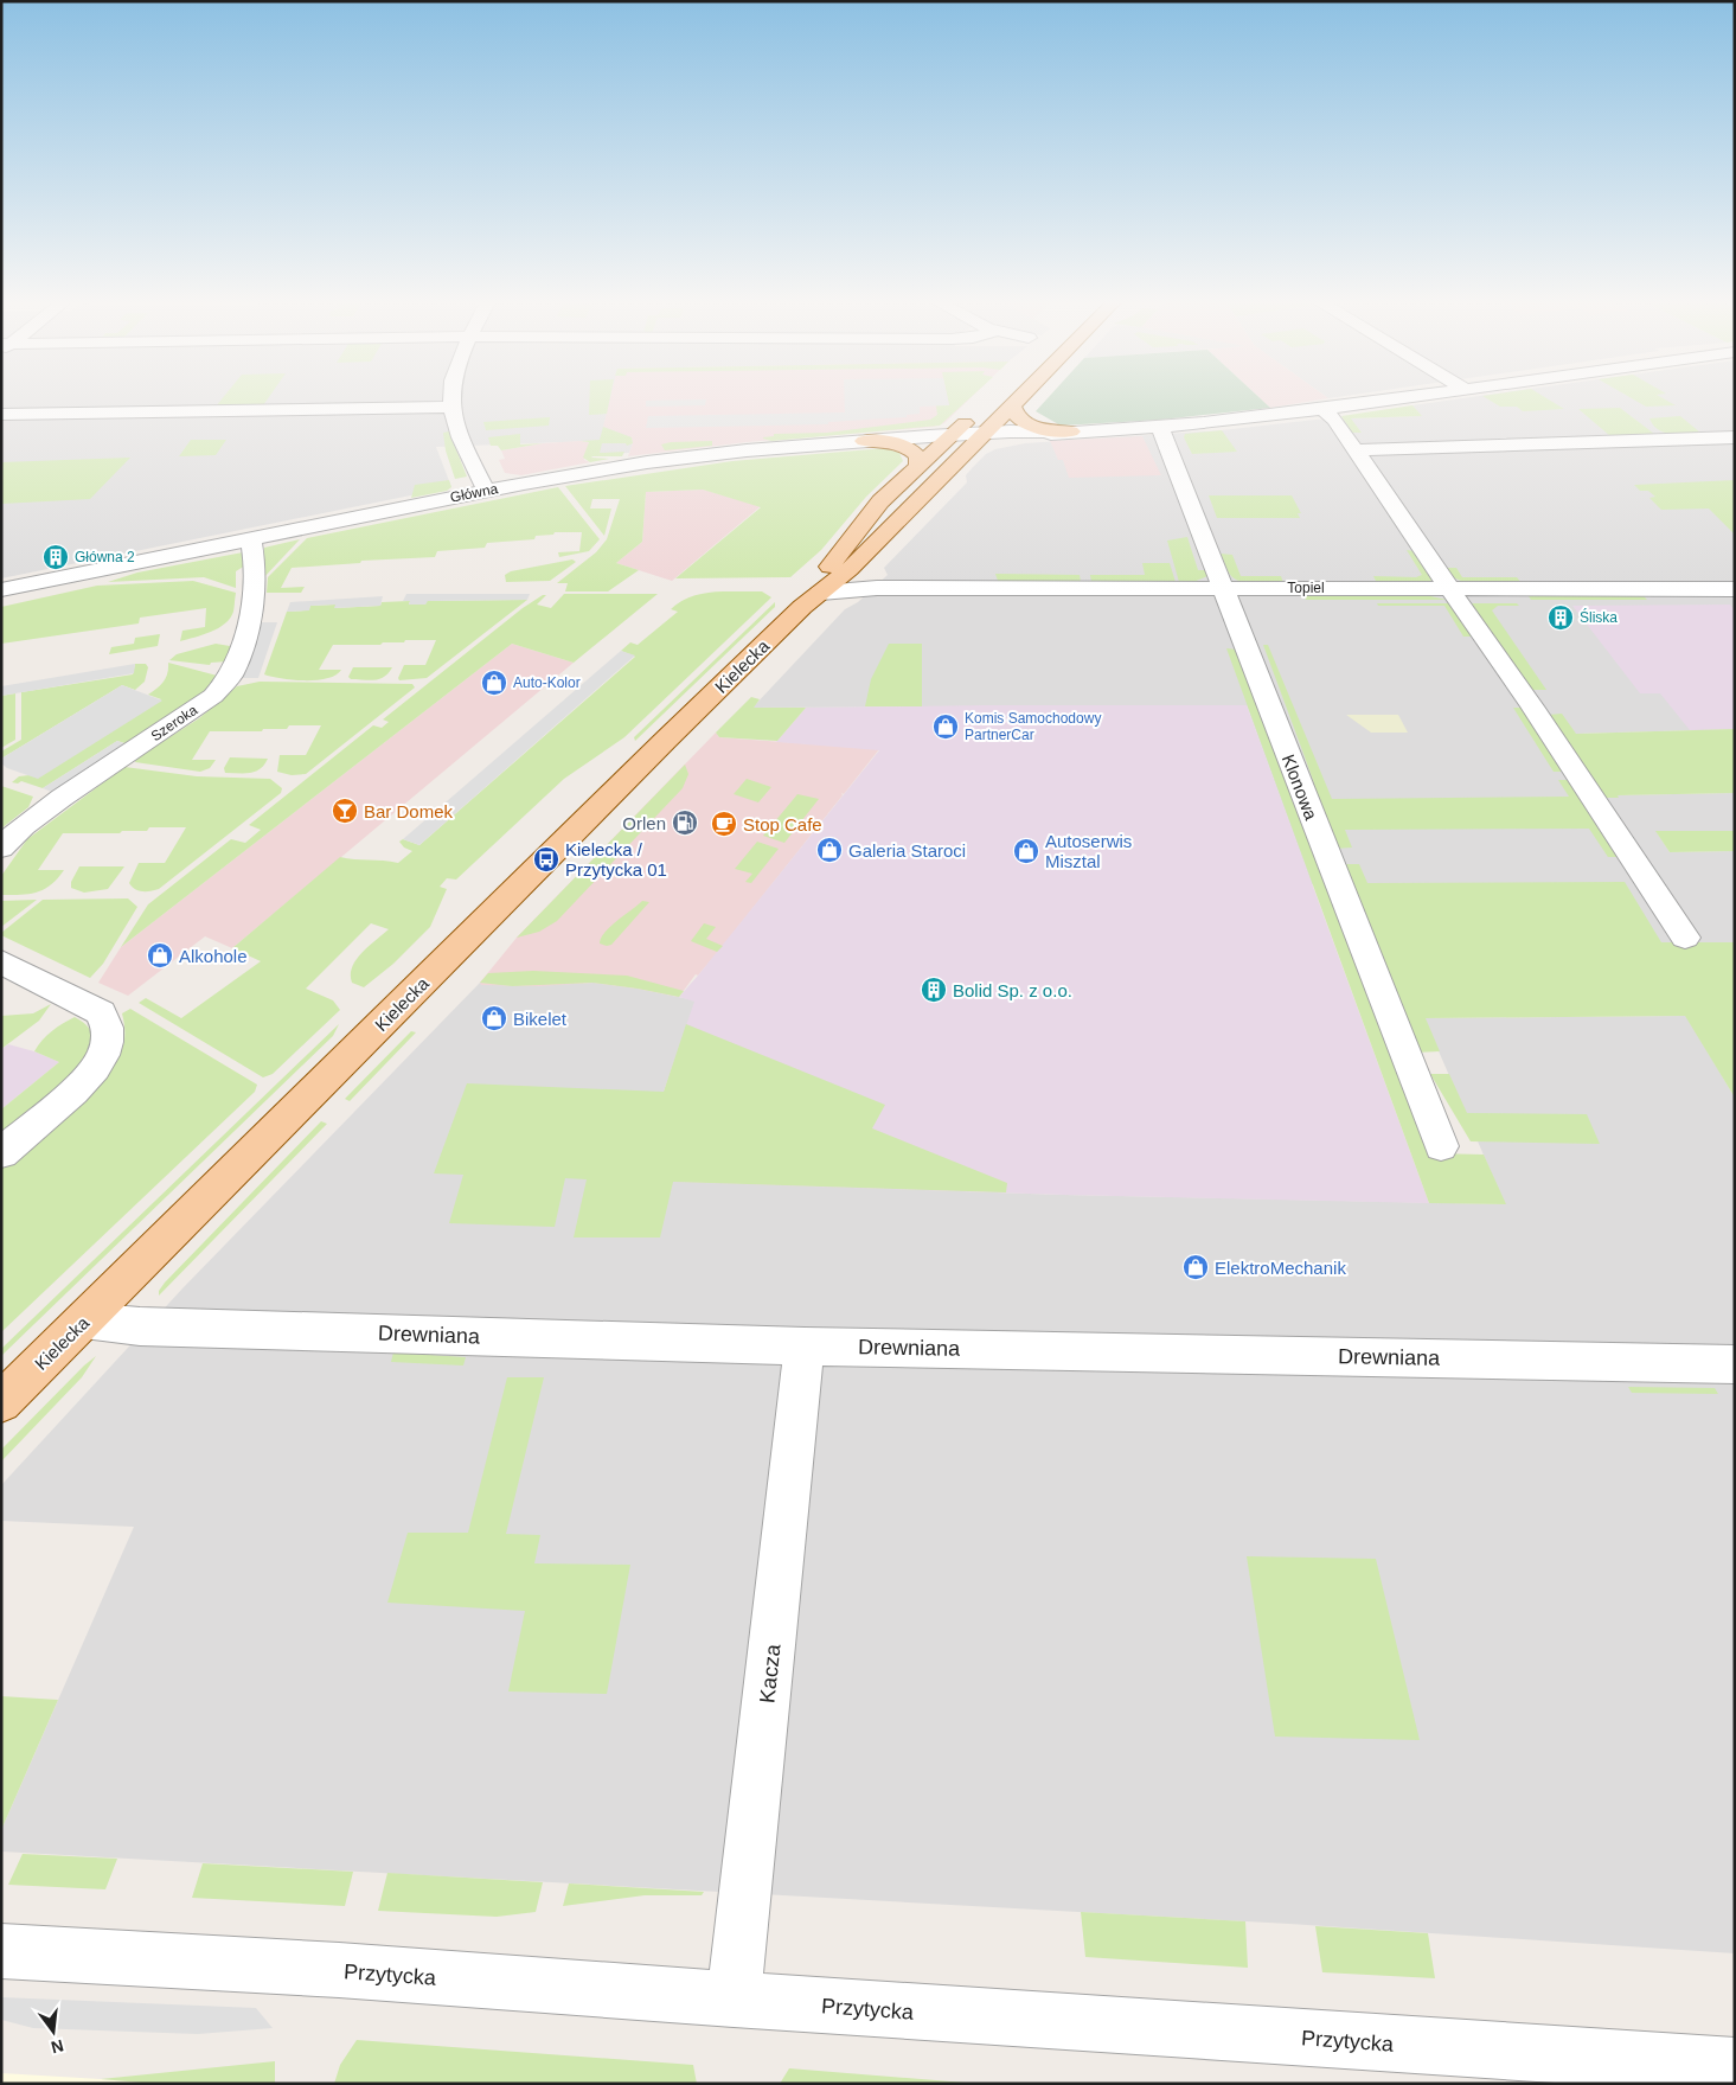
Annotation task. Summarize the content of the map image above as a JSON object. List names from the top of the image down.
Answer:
{
  "streets": {
    "main road": ["Kielecka"],
    "street": [
      "Główna",
      "Topiel",
      "Szeroka",
      "Klonowa",
      "Drewniana",
      "Kacza",
      "Przytycka"
    ]
  },
  "crossings": [
    ["Główna", "Kielecka"],
    ["Główna", "Szeroka"],
    ["Główna", "Klonowa"],
    ["Topiel", "Kielecka"],
    ["Topiel", "Klonowa"],
    ["Kielecka", "Drewniana"],
    ["Drewniana", "Kacza"],
    ["Kacza", "Przytycka"]
  ],
  "places": {
    "building": ["Główna 2", "Śliska", "Bolid Sp. z o.o."],
    "shop": [
      "Auto-Kolor",
      "Komis Samochodowy PartnerCar",
      "Galeria Staroci",
      "Autoserwis Misztal",
      "Alkohole",
      "Bikelet",
      "ElektroMechanik"
    ],
    "bar": ["Bar Domek"],
    "fuel station": ["Orlen"],
    "cafe": ["Stop Cafe"],
    "bus stop": ["Kielecka / Przytycka 01"]
  },
  "north": "bottom"
}
